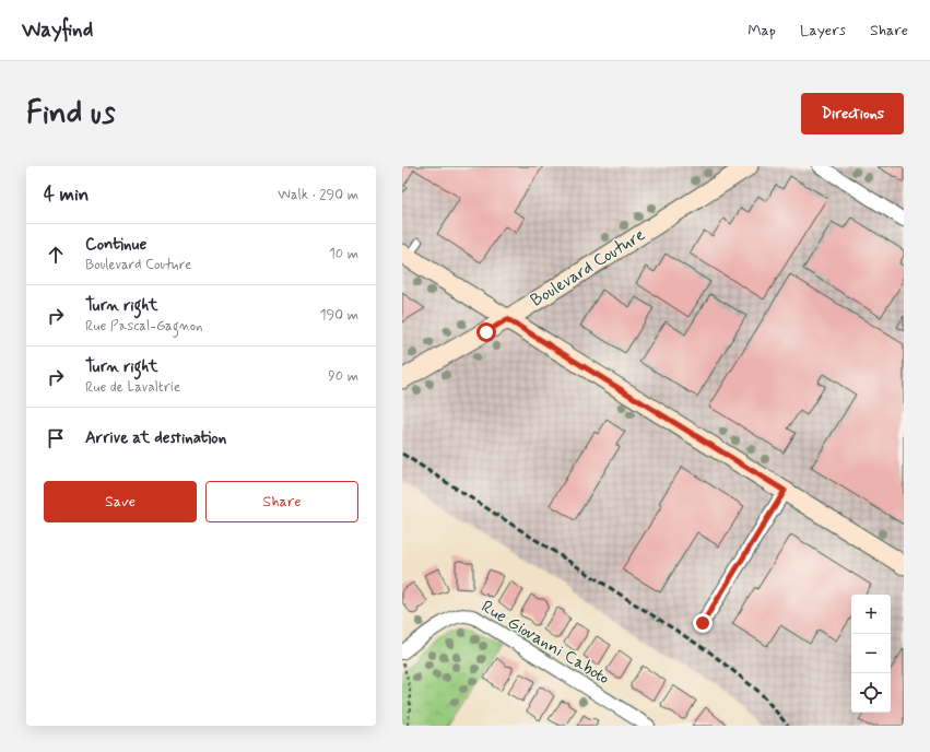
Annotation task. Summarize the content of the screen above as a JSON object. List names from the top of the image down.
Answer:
{
  "streets": {
    "street": ["Boulevard Couture", "Rue Giovanni Caboto"]
  },
  "page": {
    "header": "Wayfind",
    "nav": ["Map", "Layers", "Share"],
    "buttons": [
      "Directions",
      ["Save", "Share"]
    ],
    "title": "Find us",
    "heading": ["4 min", "Walk · 290 m"],
    "list": [
      ["Continue", "Boulevard Couture", "10 m"],
      ["Turn right", "Rue Pascal-Gagnon", "190 m"],
      ["Turn right", "Rue de Lavaltrie", "90 m"],
      "Arrive at destination"
    ],
    "map_buttons": ["+", "−"]
  }
}
